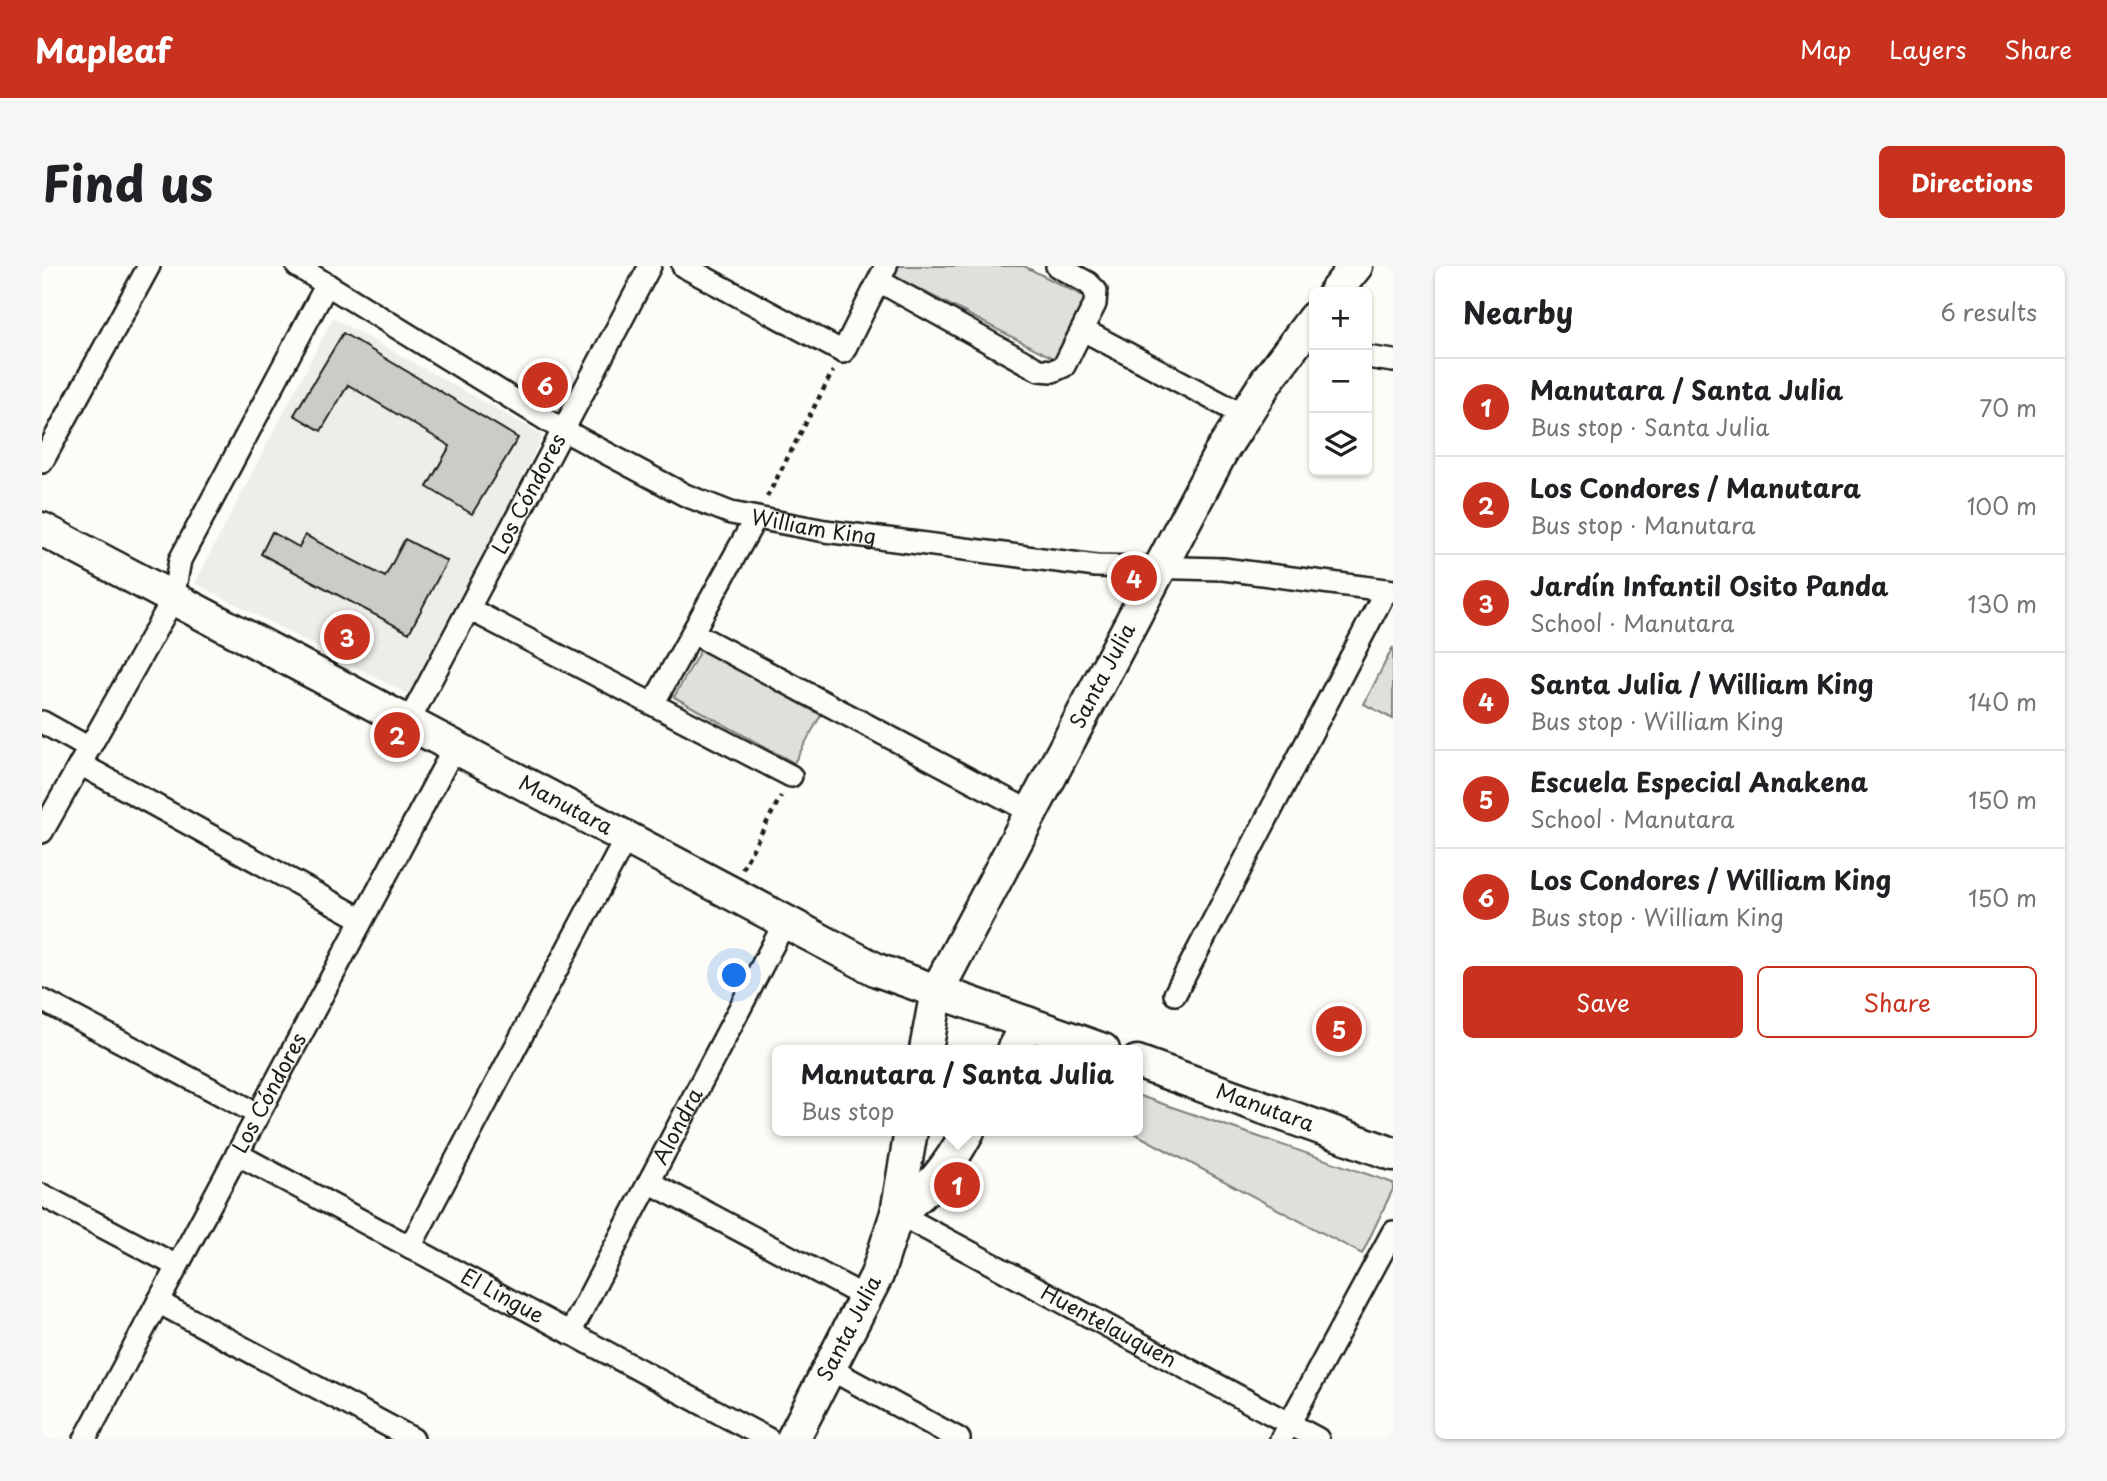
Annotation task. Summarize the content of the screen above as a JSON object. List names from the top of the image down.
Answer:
{
  "streets": {
    "main road": ["Santa Julia", "Manutara"],
    "street": [
      "Los Cóndores",
      "William King",
      "Alondra",
      "El Lingue",
      "Huentelauquén"
    ]
  },
  "crossings": [
    ["Los Cóndores", "William King"],
    ["Los Cóndores", "Manutara"],
    ["Los Cóndores", "El Lingue"],
    ["William King", "Santa Julia"],
    ["Santa Julia", "Manutara"],
    ["Santa Julia", "Huentelauquén"],
    ["Manutara", "Alondra"],
    ["Alondra", "El Lingue"]
  ],
  "page": {
    "header": "Mapleaf",
    "nav": ["Map", "Layers", "Share"],
    "title": "Find us",
    "buttons": [
      "Directions",
      ["Save", "Share"]
    ],
    "heading": ["Nearby", "6 results"],
    "map_buttons": ["+", "−"],
    "list": [
      {
        "mark": "1",
        "name": "Manutara / Santa Julia",
        "note": "Bus stop · Santa Julia",
        "value": "70 m"
      },
      {
        "mark": "2",
        "name": "Los Condores / Manutara",
        "note": "Bus stop · Manutara",
        "value": "100 m"
      },
      {
        "mark": "3",
        "name": "Jardín Infantil Osito Panda",
        "note": "School · Manutara",
        "value": "130 m"
      },
      {
        "mark": "4",
        "name": "Santa Julia / William King",
        "note": "Bus stop · William King",
        "value": "140 m"
      },
      {
        "mark": "5",
        "name": "Escuela Especial Anakena",
        "note": "School · Manutara",
        "value": "150 m"
      },
      {
        "mark": "6",
        "name": "Los Condores / William King",
        "note": "Bus stop · William King",
        "value": "150 m"
      }
    ],
    "pins": [
      "6",
      "4",
      "3",
      "2",
      "5",
      "1"
    ],
    "popup": ["Manutara / Santa Julia", "Bus stop"]
  }
}
